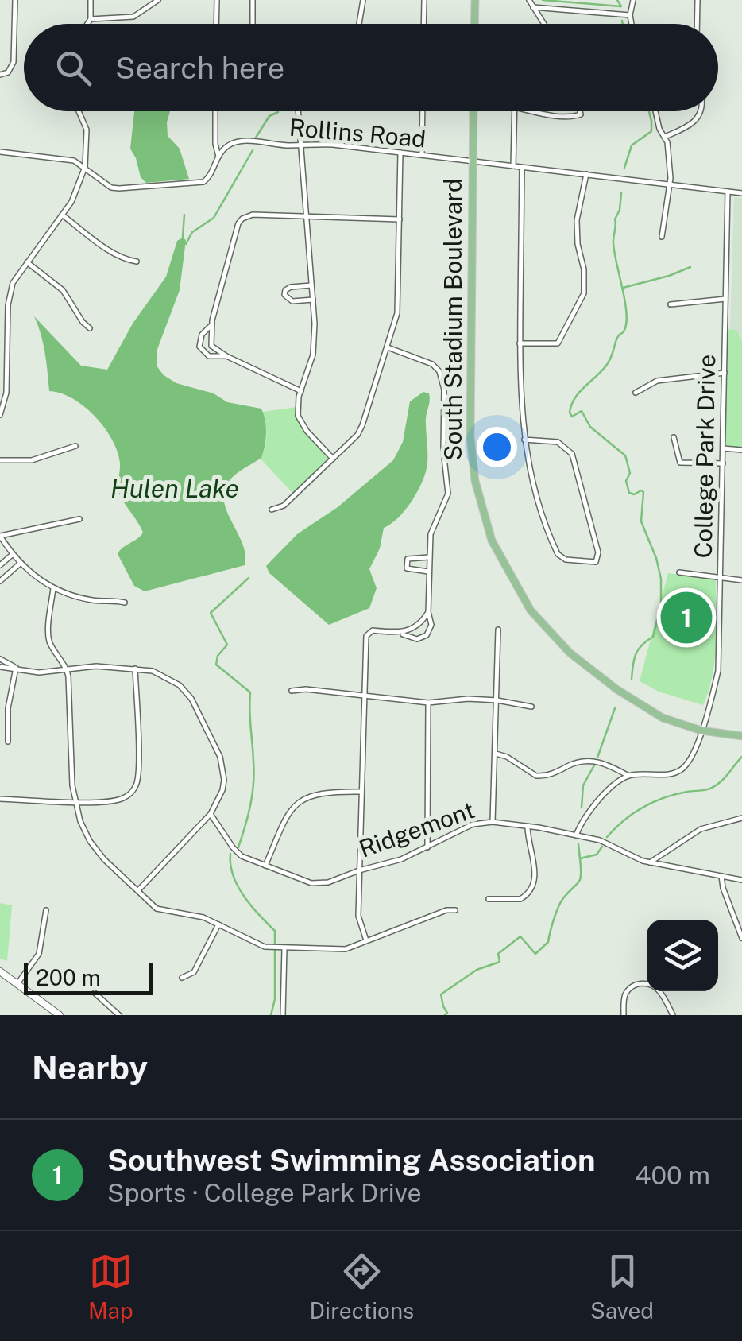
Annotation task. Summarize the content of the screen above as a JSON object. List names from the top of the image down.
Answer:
{
  "streets": {
    "main road": ["South Stadium Boulevard"],
    "street": ["Rollins Road", "College Park Drive", "Ridgemont"]
  },
  "crossings": [
    ["Rollins Road", "South Stadium Boulevard"],
    ["Rollins Road", "College Park Drive"],
    ["South Stadium Boulevard", "College Park Drive"]
  ],
  "water": ["Hulen Lake"],
  "scale_bar": "200 m",
  "page": {
    "search": "Search here",
    "pins": "1",
    "scale": "200 m",
    "heading": "Nearby",
    "list": [
      {
        "mark": "1",
        "name": "Southwest Swimming Association",
        "note": "Sports · College Park Drive",
        "value": "400 m"
      }
    ],
    "nav": ["Map", "Directions", "Saved"]
  }
}
